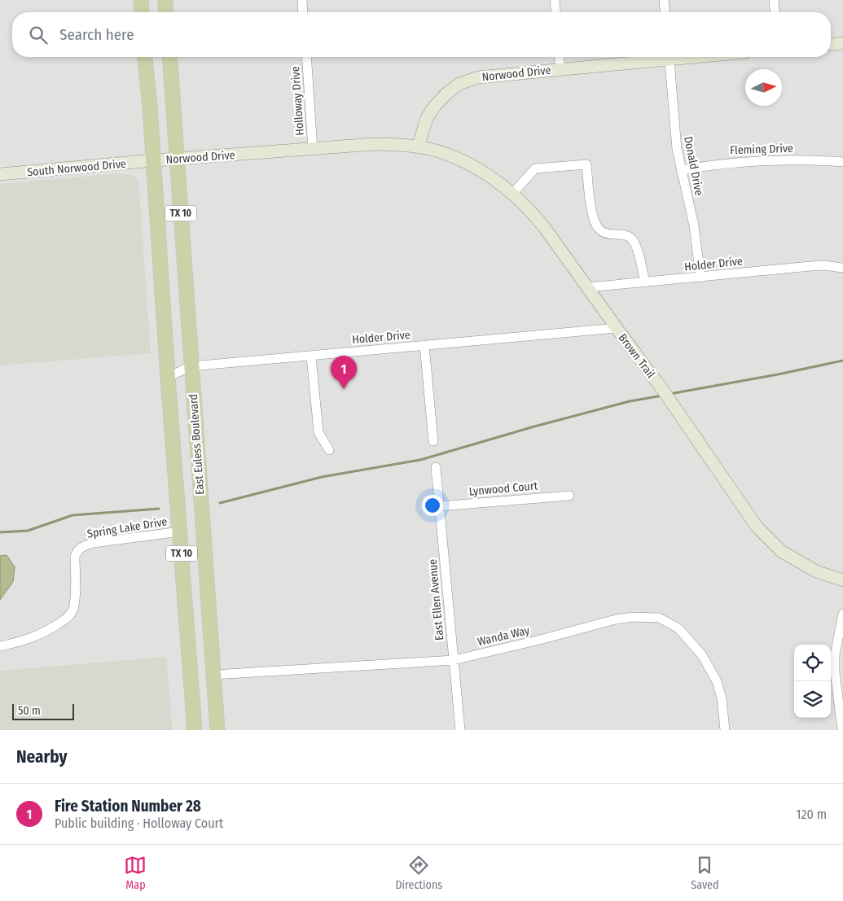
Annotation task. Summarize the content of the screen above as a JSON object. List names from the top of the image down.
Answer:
{
  "streets": {
    "main road": [
      "Norwood Drive",
      "South Norwood Drive",
      "TX 10",
      "Brown Trail",
      "East Euless Boulevard"
    ],
    "street": [
      "Holloway Drive",
      "Fleming Drive",
      "Donald Drive",
      "Holder Drive",
      "Lynwood Court",
      "Spring Lake Drive",
      "East Ellen Avenue",
      "Wanda Way"
    ]
  },
  "crossings": [
    ["Norwood Drive", "Holloway Drive"],
    ["Norwood Drive", "South Norwood Drive"],
    ["Norwood Drive", "TX 10"],
    ["Norwood Drive", "Brown Trail"],
    ["Norwood Drive", "East Euless Boulevard"],
    ["Fleming Drive", "Donald Drive"],
    ["Donald Drive", "Holder Drive"],
    ["South Norwood Drive", "TX 10"],
    ["South Norwood Drive", "East Euless Boulevard"],
    ["TX 10", "East Euless Boulevard"],
    ["Holder Drive", "Brown Trail"],
    ["Holder Drive", "East Euless Boulevard"],
    ["East Euless Boulevard", "Spring Lake Drive"],
    ["East Euless Boulevard", "Wanda Way"],
    ["Lynwood Court", "East Ellen Avenue"],
    ["East Ellen Avenue", "Wanda Way"]
  ],
  "scale_bar": "50 m",
  "north": "right",
  "page": {
    "search": "Search here",
    "pins": "1",
    "scale": "50 m",
    "heading": "Nearby",
    "list": [
      {
        "mark": "1",
        "name": "Fire Station Number 28",
        "note": "Public building · Holloway Court",
        "value": "120 m"
      }
    ],
    "nav": ["Map", "Directions", "Saved"]
  }
}
